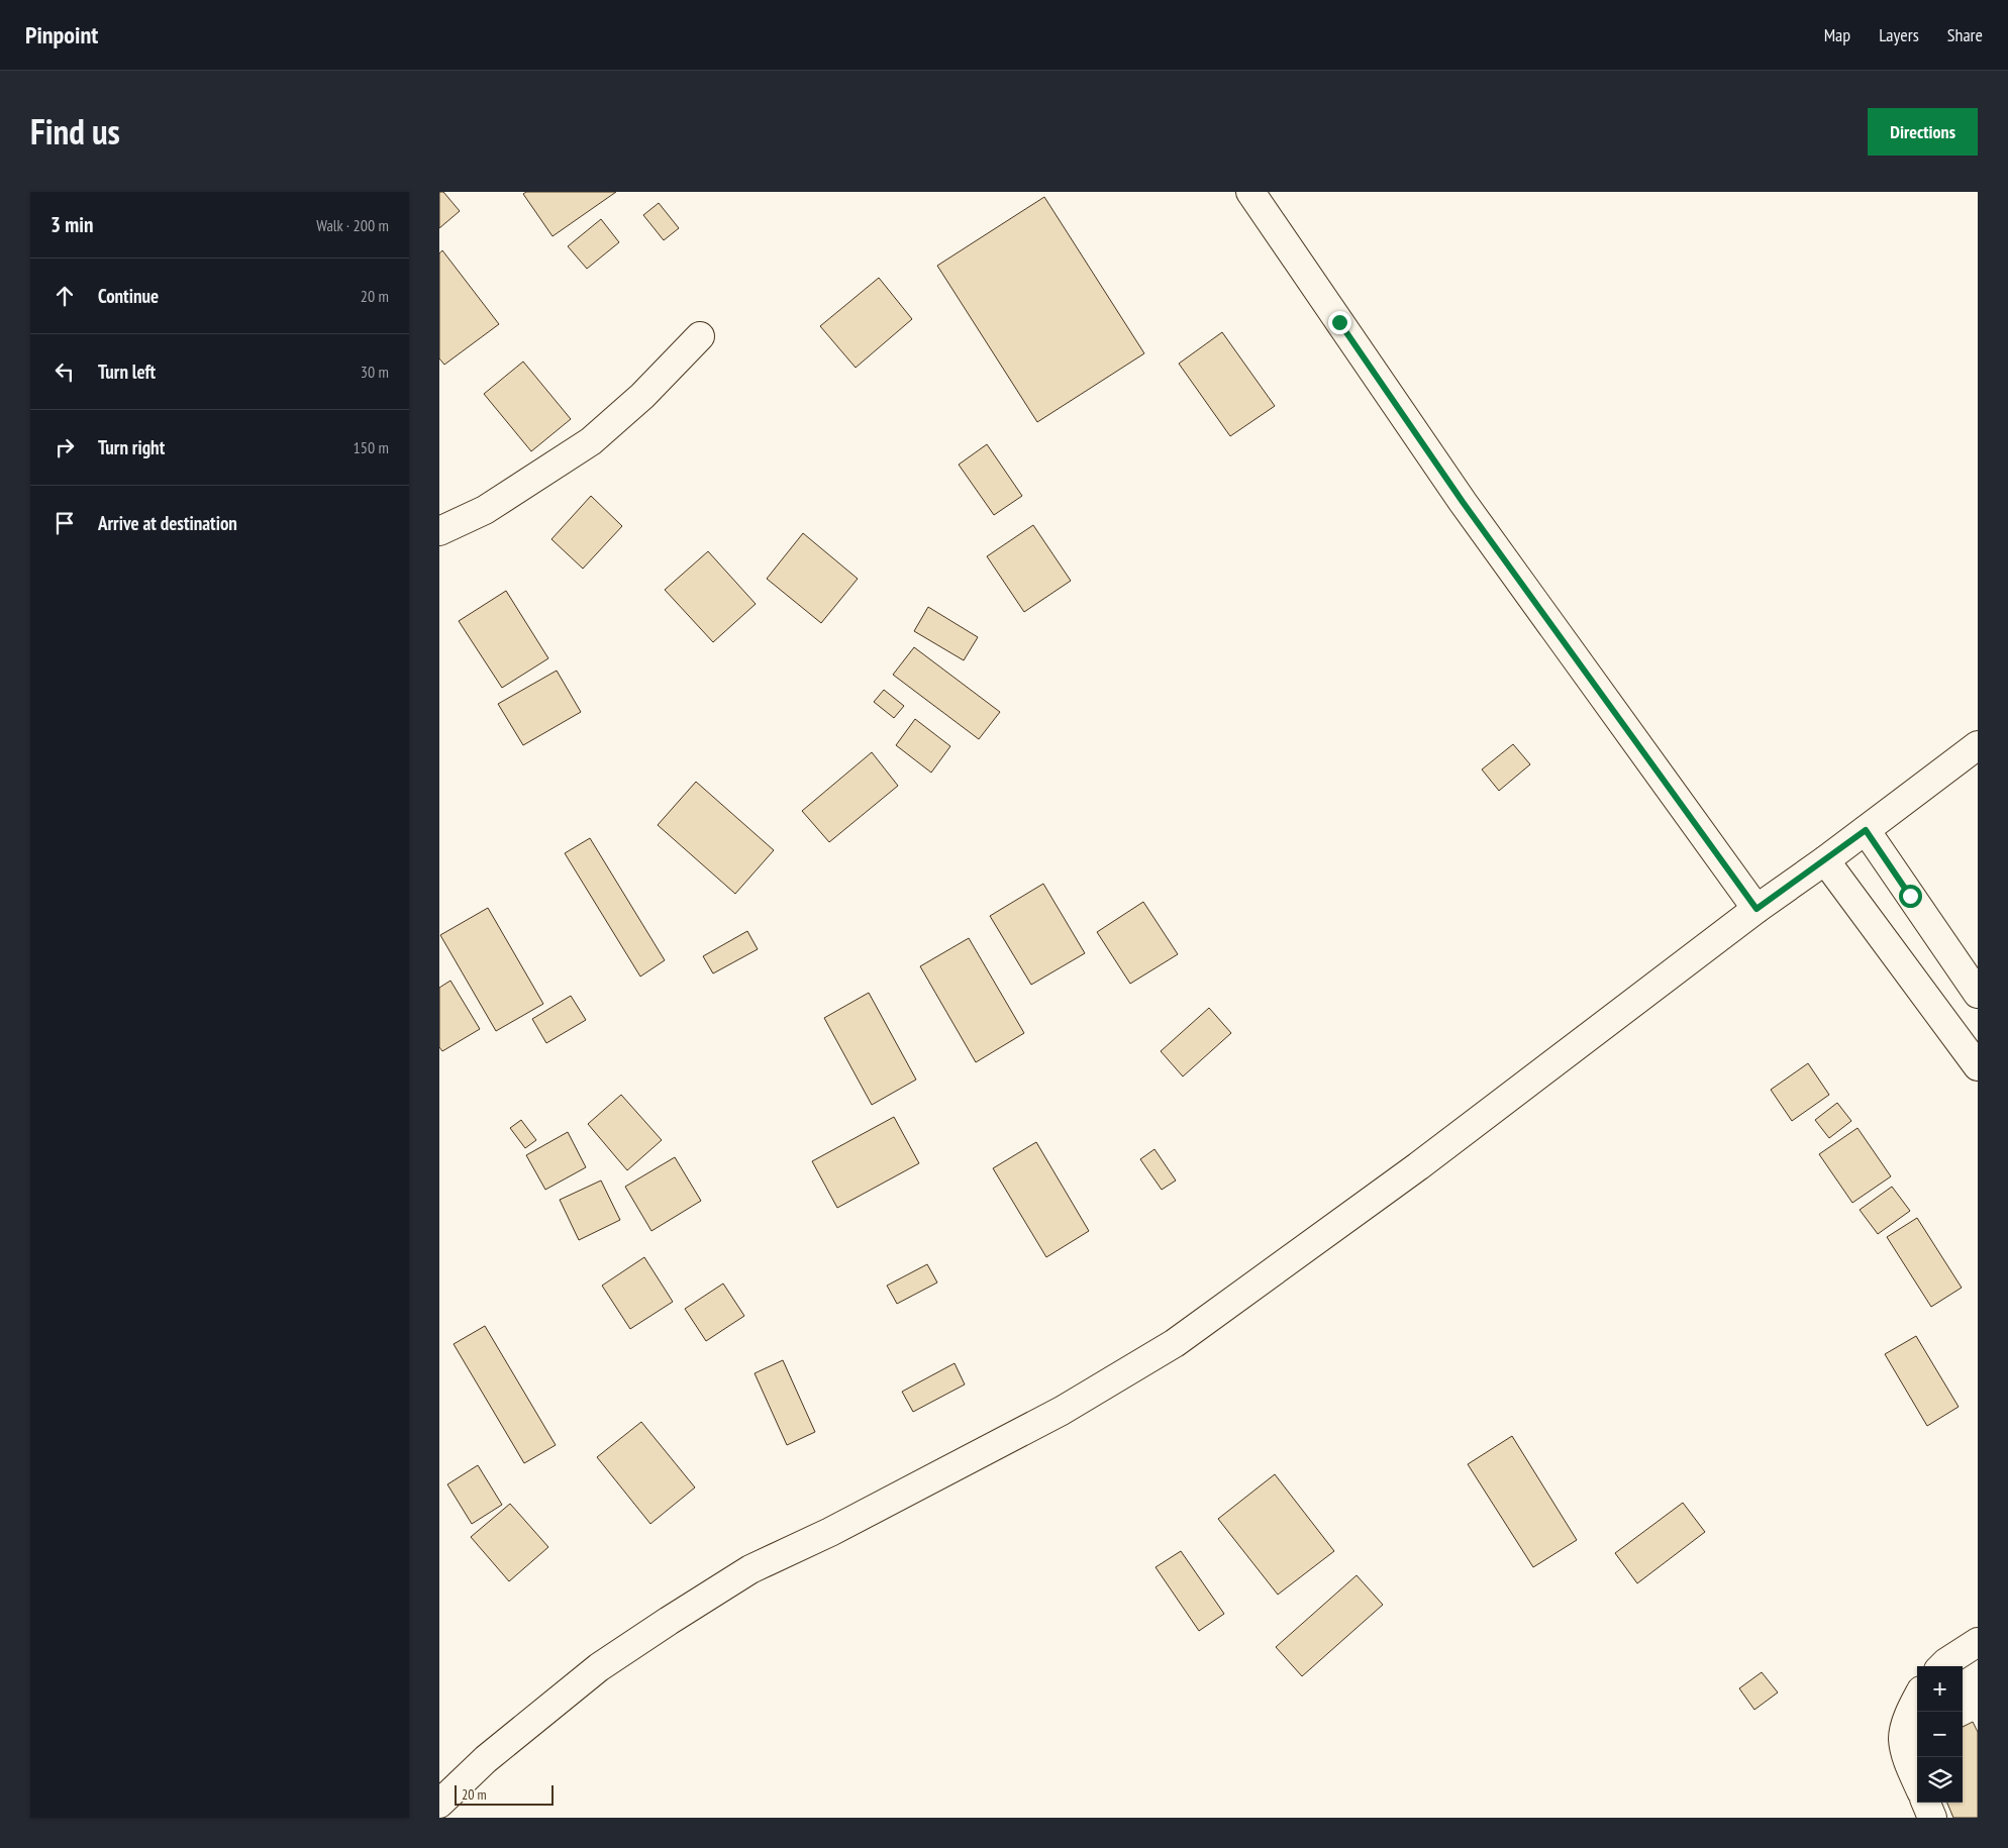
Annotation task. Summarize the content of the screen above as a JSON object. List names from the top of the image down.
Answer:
{
  "scale_bar": "20 m",
  "page": {
    "header": "Pinpoint",
    "nav": ["Map", "Layers", "Share"],
    "title": "Find us",
    "buttons": "Directions",
    "heading": ["3 min", "Walk · 200 m"],
    "list": [
      ["Continue", "20 m"],
      ["Turn left", "30 m"],
      ["Turn right", "150 m"],
      "Arrive at destination"
    ],
    "map_buttons": ["+", "−"],
    "scale": "20 m"
  }
}
